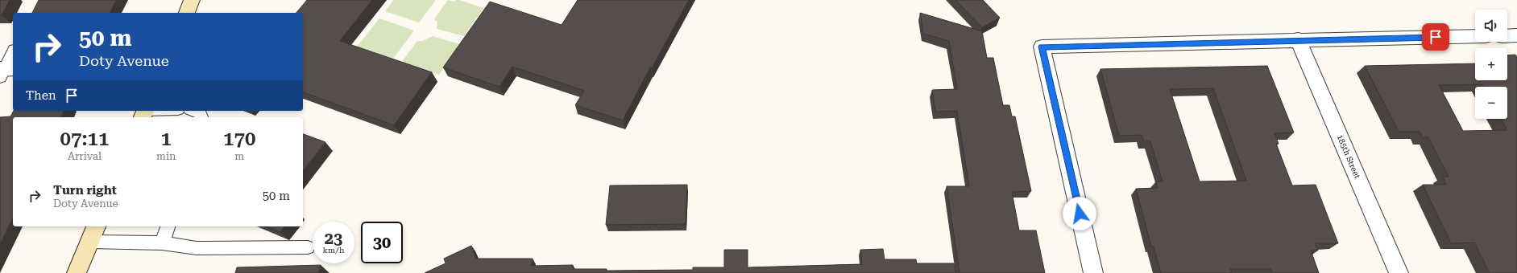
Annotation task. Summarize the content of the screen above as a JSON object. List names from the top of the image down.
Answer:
{
  "streets": {
    "street": ["185th Street"]
  },
  "page": {
    "map_buttons": ["+", "−"],
    "turn": ["50 m", "Doty Avenue"],
    "then": "Then",
    "eta": [
      "07:11",
      "Arrival",
      "1",
      "min",
      "170",
      "m"
    ],
    "list": [
      {
        "name": "Turn right",
        "note": "Doty Avenue",
        "value": "50 m"
      }
    ],
    "speed": "23 km/h",
    "limit": "30"
  }
}
